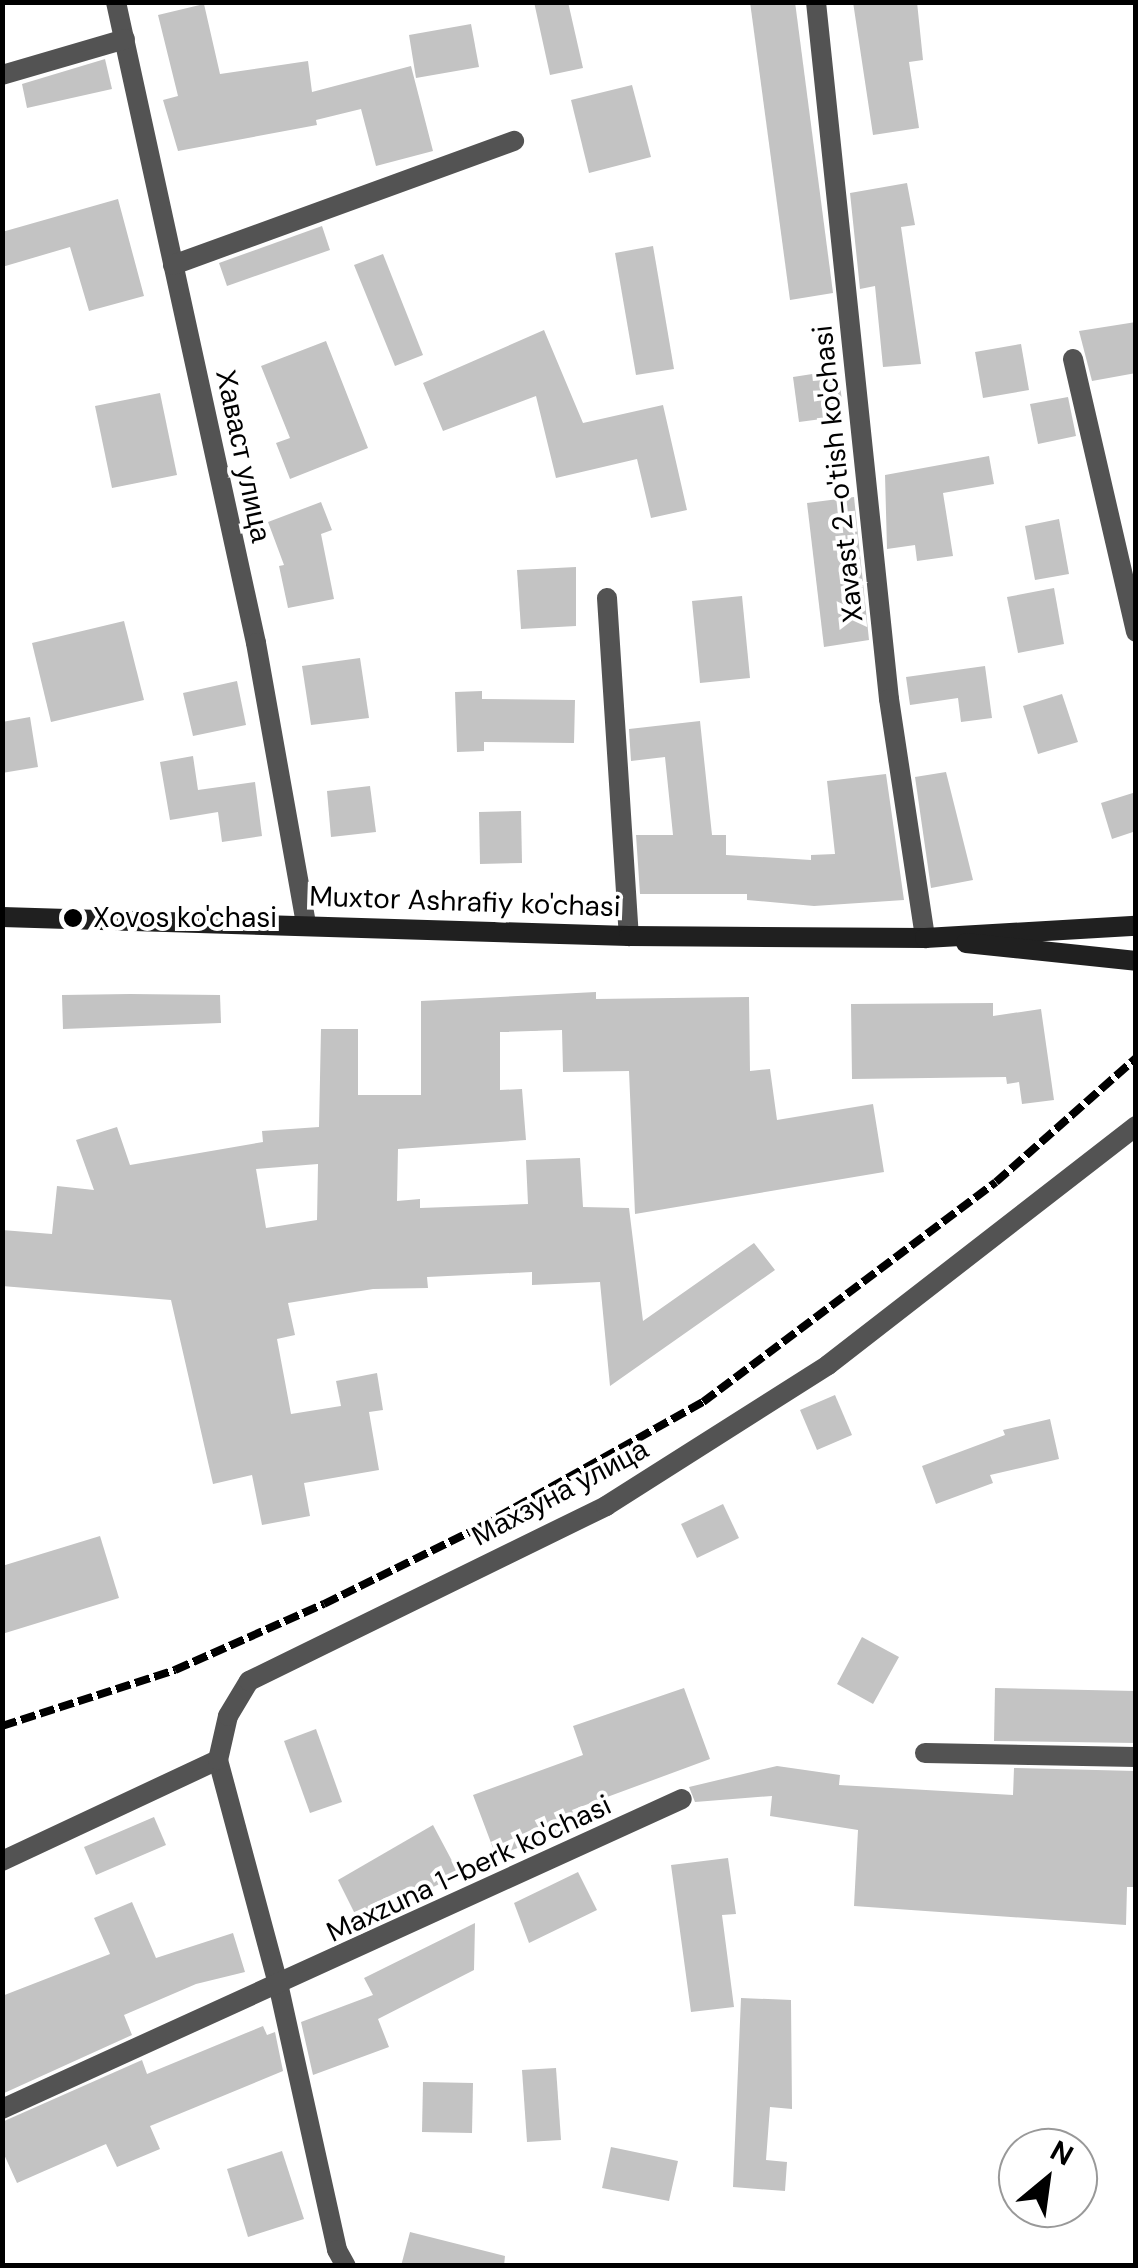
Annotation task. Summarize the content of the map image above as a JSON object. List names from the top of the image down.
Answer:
{
  "streets": {
    "main road": ["Muxtor Ashrafiy ko'chasi"],
    "street": [
      "Хаваст улица",
      "Xavast 2-o'tish ko'chasi",
      "Махзуна улица",
      "Maxzuna 1-berk ko'chasi"
    ]
  },
  "crossings": [
    ["Хаваст улица", "Muxtor Ashrafiy ko'chasi"],
    ["Xavast 2-o'tish ko'chasi", "Muxtor Ashrafiy ko'chasi"]
  ],
  "places": ["Xovos ko'chasi"],
  "north": "top right"
}
